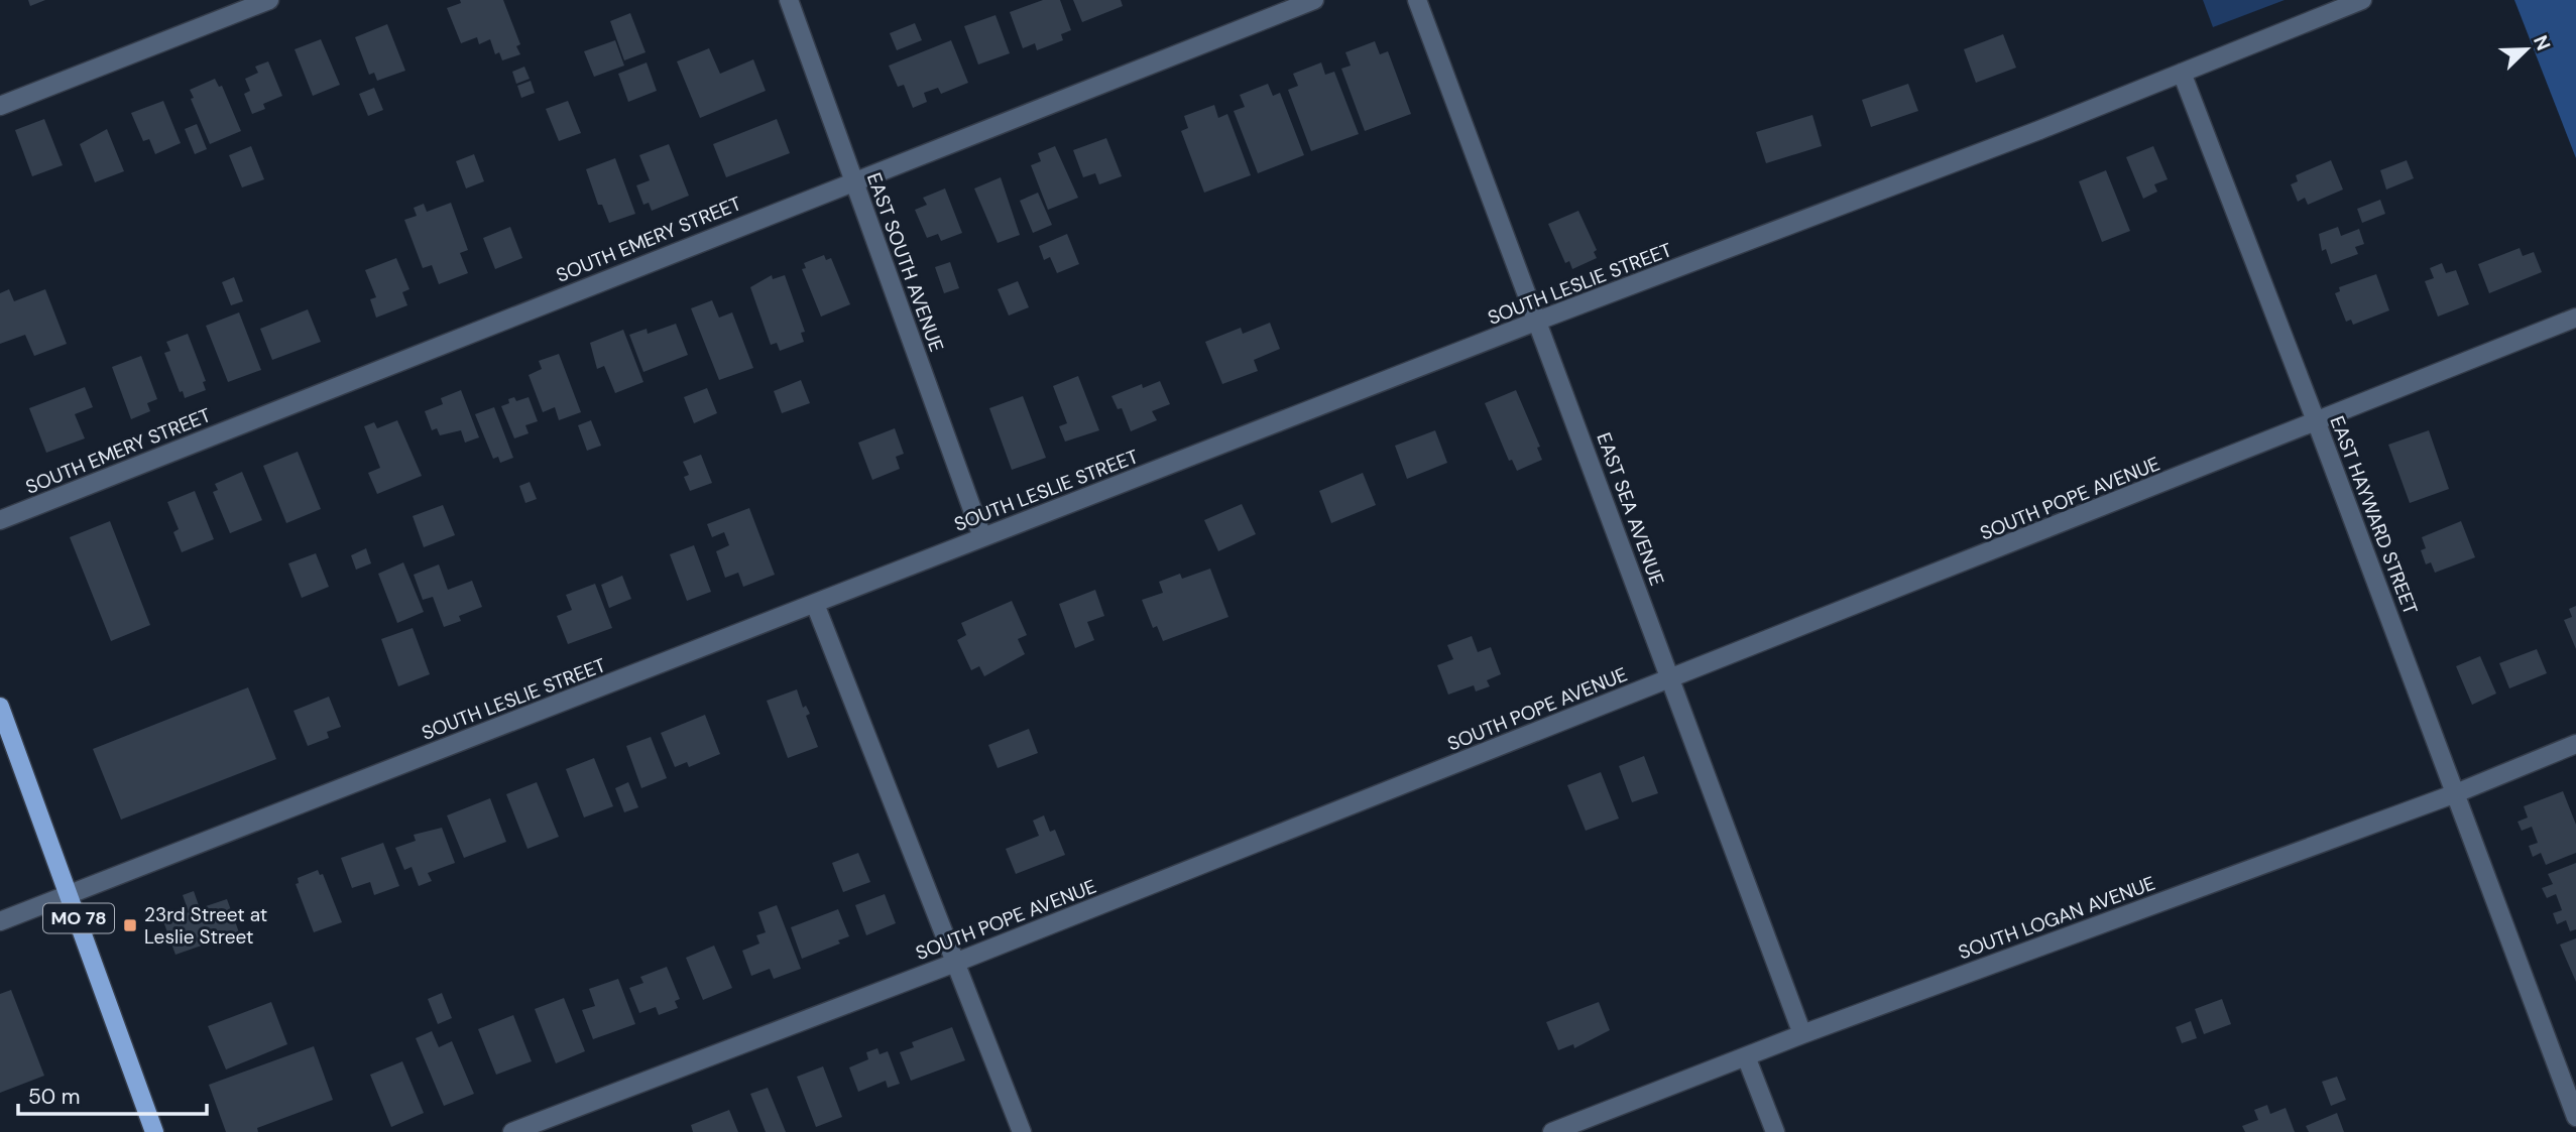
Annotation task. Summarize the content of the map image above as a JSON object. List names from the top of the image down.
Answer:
{
  "streets": {
    "main road": ["MO 78"],
    "street": [
      "SOUTH EMERY STREET",
      "EAST SOUTH AVENUE",
      "SOUTH LESLIE STREET",
      "SOUTH POPE AVENUE",
      "EAST SEA AVENUE",
      "EAST HAYWARD STREET",
      "SOUTH LOGAN AVENUE"
    ]
  },
  "crossings": [
    ["SOUTH EMERY STREET", "EAST SOUTH AVENUE"],
    ["EAST SOUTH AVENUE", "SOUTH LESLIE STREET"],
    ["SOUTH LESLIE STREET", "EAST SEA AVENUE"],
    ["SOUTH LESLIE STREET", "EAST HAYWARD STREET"],
    ["SOUTH LESLIE STREET", "MO 78"],
    ["SOUTH POPE AVENUE", "EAST SEA AVENUE"],
    ["SOUTH POPE AVENUE", "EAST HAYWARD STREET"],
    ["EAST SEA AVENUE", "SOUTH LOGAN AVENUE"],
    ["EAST HAYWARD STREET", "SOUTH LOGAN AVENUE"]
  ],
  "places": {
    "transit": ["23rd Street at Leslie Street"]
  },
  "scale_bar": "50 m",
  "north": "top right"
}
